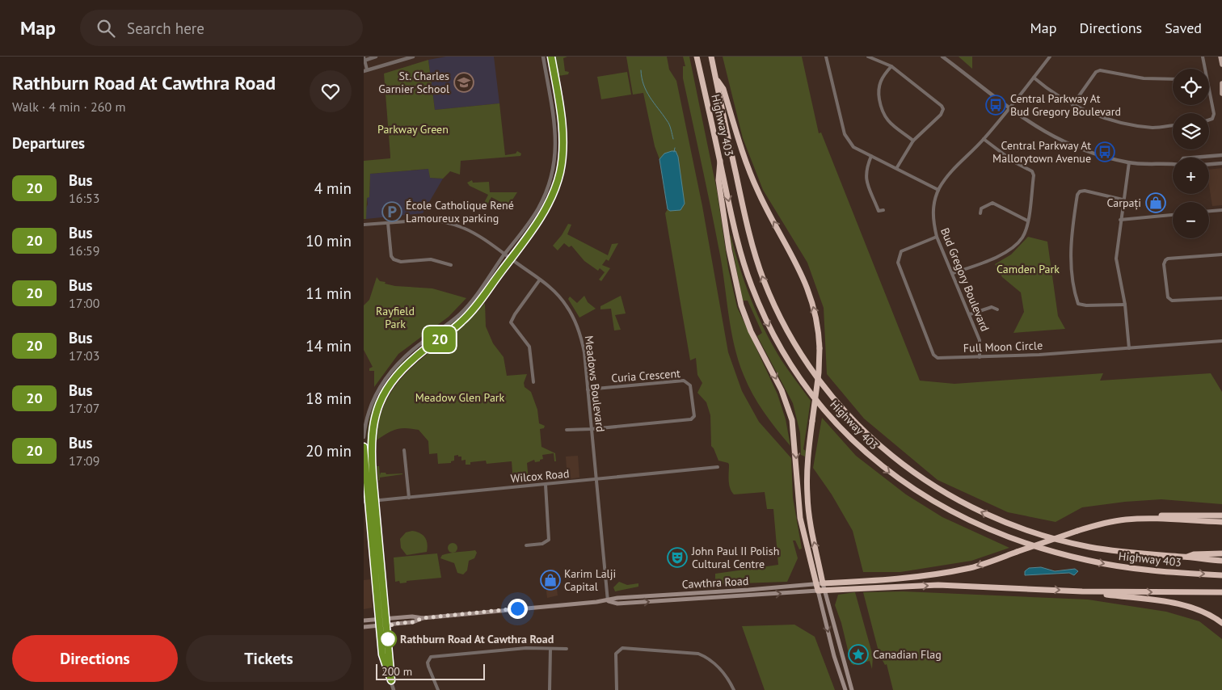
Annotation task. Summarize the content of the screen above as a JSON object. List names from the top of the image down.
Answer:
{
  "streets": {
    "highway": ["Highway 403"],
    "main road": ["Cawthra Road"],
    "street": [
      "Bud Gregory Boulevard",
      "Full Moon Circle",
      "Curia Crescent",
      "Meadows Boulevard",
      "Wilcox Road"
    ]
  },
  "crossings": [
    ["Bud Gregory Boulevard", "Full Moon Circle"],
    ["Curia Crescent", "Meadows Boulevard"],
    ["Meadows Boulevard", "Wilcox Road"],
    ["Meadows Boulevard", "Cawthra Road"]
  ],
  "parks": [
    "Parkway Green",
    "Camden Park",
    "Rayfield Park",
    "Meadow Glen Park"
  ],
  "places": {
    "school or university": ["St. Charles Garnier School"],
    "bus stop": ["Central Parkway At Bud Gregory Boulevard", "Central Parkway At Mallorytown Avenue"],
    "shop": ["Carpați", "Karim Lalji Capital"],
    "parking": ["École Catholique René Lamoureux parking"],
    "theatre": ["John Paul II Polish Cultural Centre"],
    "other": ["Rathburn Road At Cawthra Road"],
    "place": ["Canadian Flag"]
  },
  "lines": ["bus line 20"],
  "scale_bar": "200 m",
  "page": {
    "header": "Map",
    "search": "Search here",
    "nav": ["Map", "Directions", "Saved"],
    "heading": [
      ["Rathburn Road At Cawthra Road", "Walk · 4 min · 260 m"],
      "Departures"
    ],
    "on_map": "20",
    "map_buttons": ["+", "−"],
    "list": [
      {
        "mark": "20",
        "name": "Bus",
        "note": "16:53",
        "value": "4 min"
      },
      {
        "mark": "20",
        "name": "Bus",
        "note": "16:59",
        "value": "10 min"
      },
      {
        "mark": "20",
        "name": "Bus",
        "note": "17:00",
        "value": "11 min"
      },
      {
        "mark": "20",
        "name": "Bus",
        "note": "17:03",
        "value": "14 min"
      },
      {
        "mark": "20",
        "name": "Bus",
        "note": "17:07",
        "value": "18 min"
      },
      {
        "mark": "20",
        "name": "Bus",
        "note": "17:09",
        "value": "20 min"
      }
    ],
    "buttons": ["Directions", "Tickets"],
    "scale": "200 m"
  }
}
